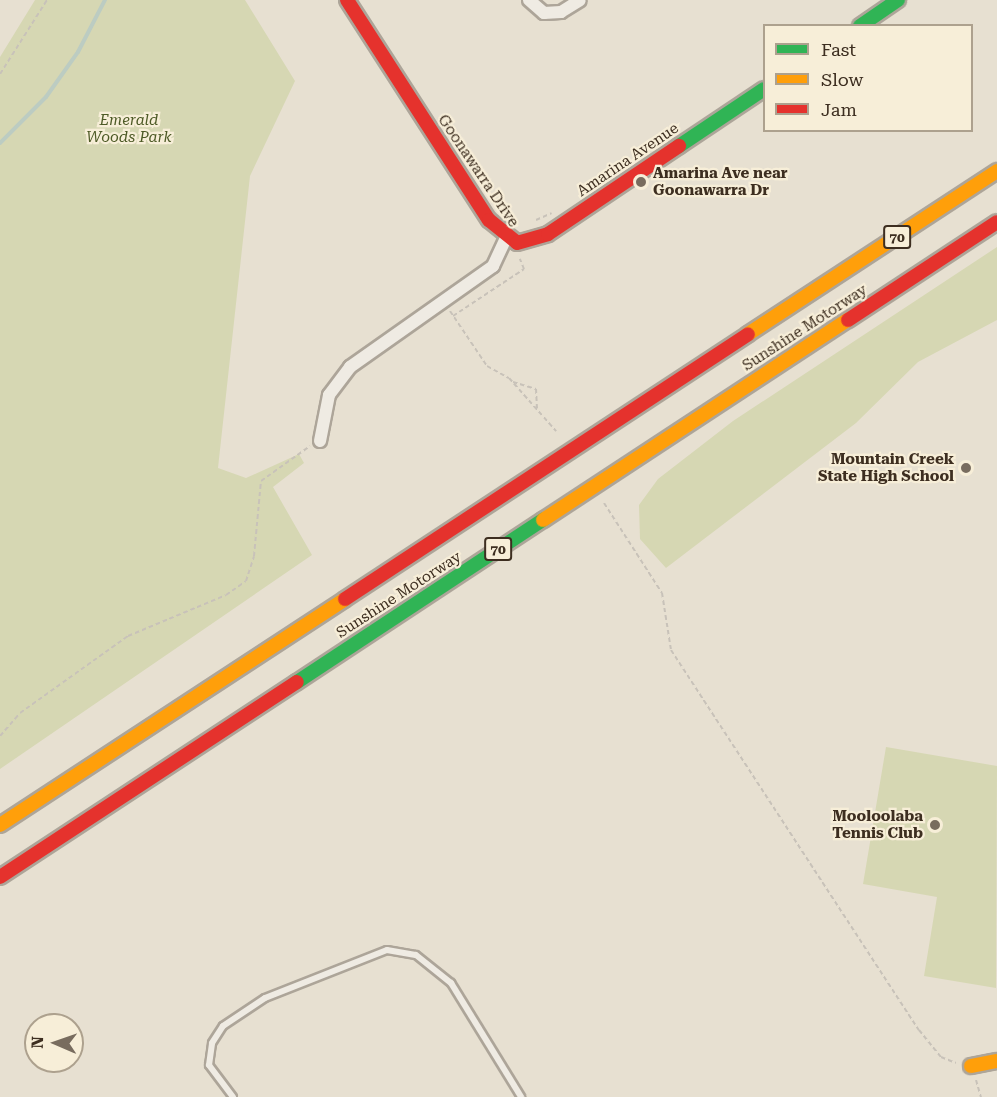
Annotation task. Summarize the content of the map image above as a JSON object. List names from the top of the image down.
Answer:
{
  "streets": {
    "main road": [
      "Amarina Avenue",
      "Goonawarra Drive",
      "70",
      "Sunshine Motorway"
    ]
  },
  "crossings": [
    ["Amarina Avenue", "Goonawarra Drive"]
  ],
  "parks": ["Emerald Woods Park"],
  "places": ["Amarina Ave near Goonawarra Dr", "Mountain Creek State High School", "Mooloolaba Tennis Club"],
  "legend": ["Fast", "Slow", "Jam"],
  "north": "left"
}
